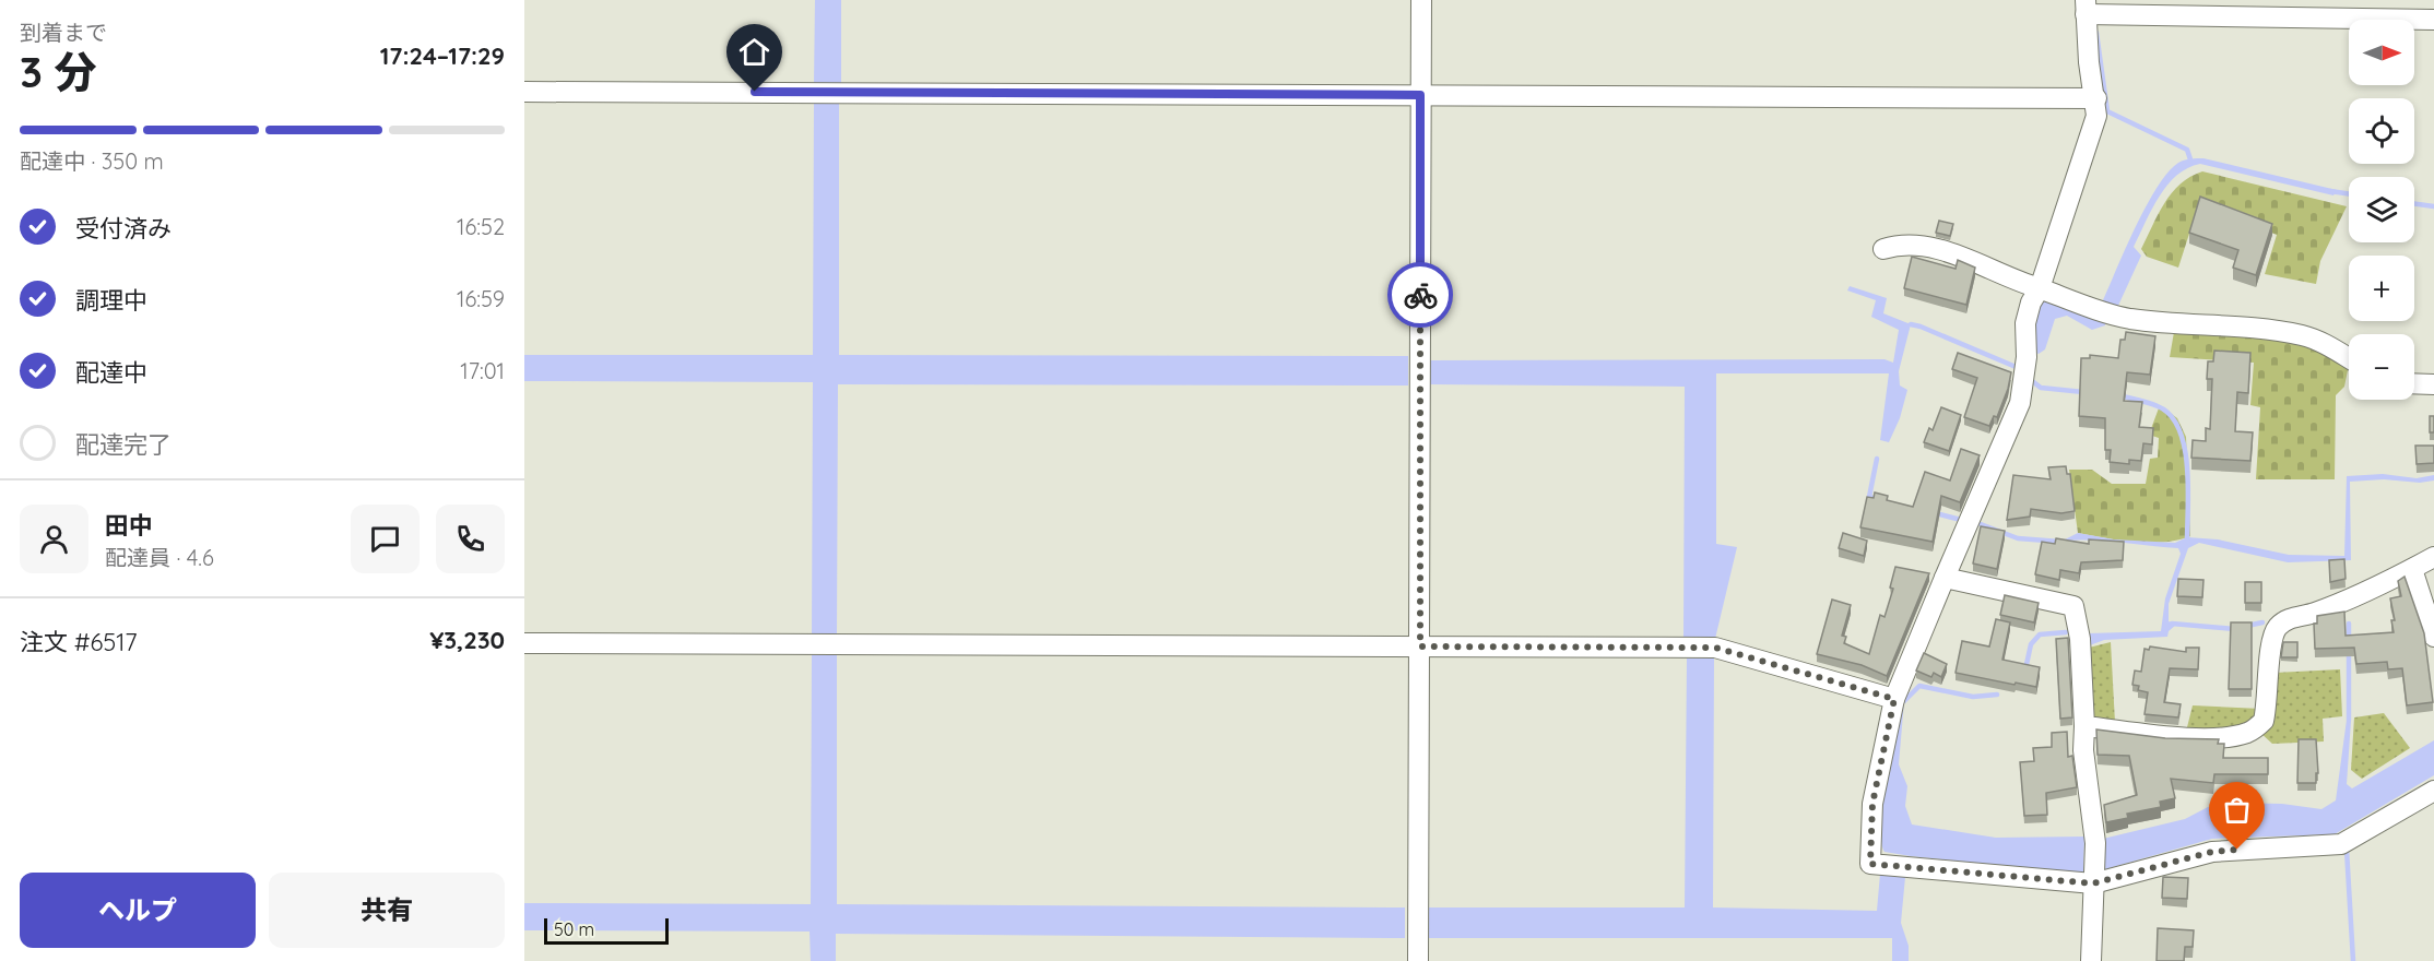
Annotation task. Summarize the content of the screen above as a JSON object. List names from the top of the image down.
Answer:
{
  "scale_bar": "50 m",
  "north": "right",
  "page": {
    "heading": ["3 分", "到着まで", "17:24–17:29"],
    "panel": [
      "田中",
      "配達員 · 4.6",
      "注文 #6517",
      "¥3,230"
    ],
    "map_buttons": ["+", "−"],
    "bar": "配達中 · 350 m",
    "list": [
      ["受付済み", "16:52"],
      ["調理中", "16:59"],
      ["配達中", "17:01"],
      "配達完了"
    ],
    "buttons": ["ヘルプ", "共有"],
    "scale": "50 m"
  }
}
